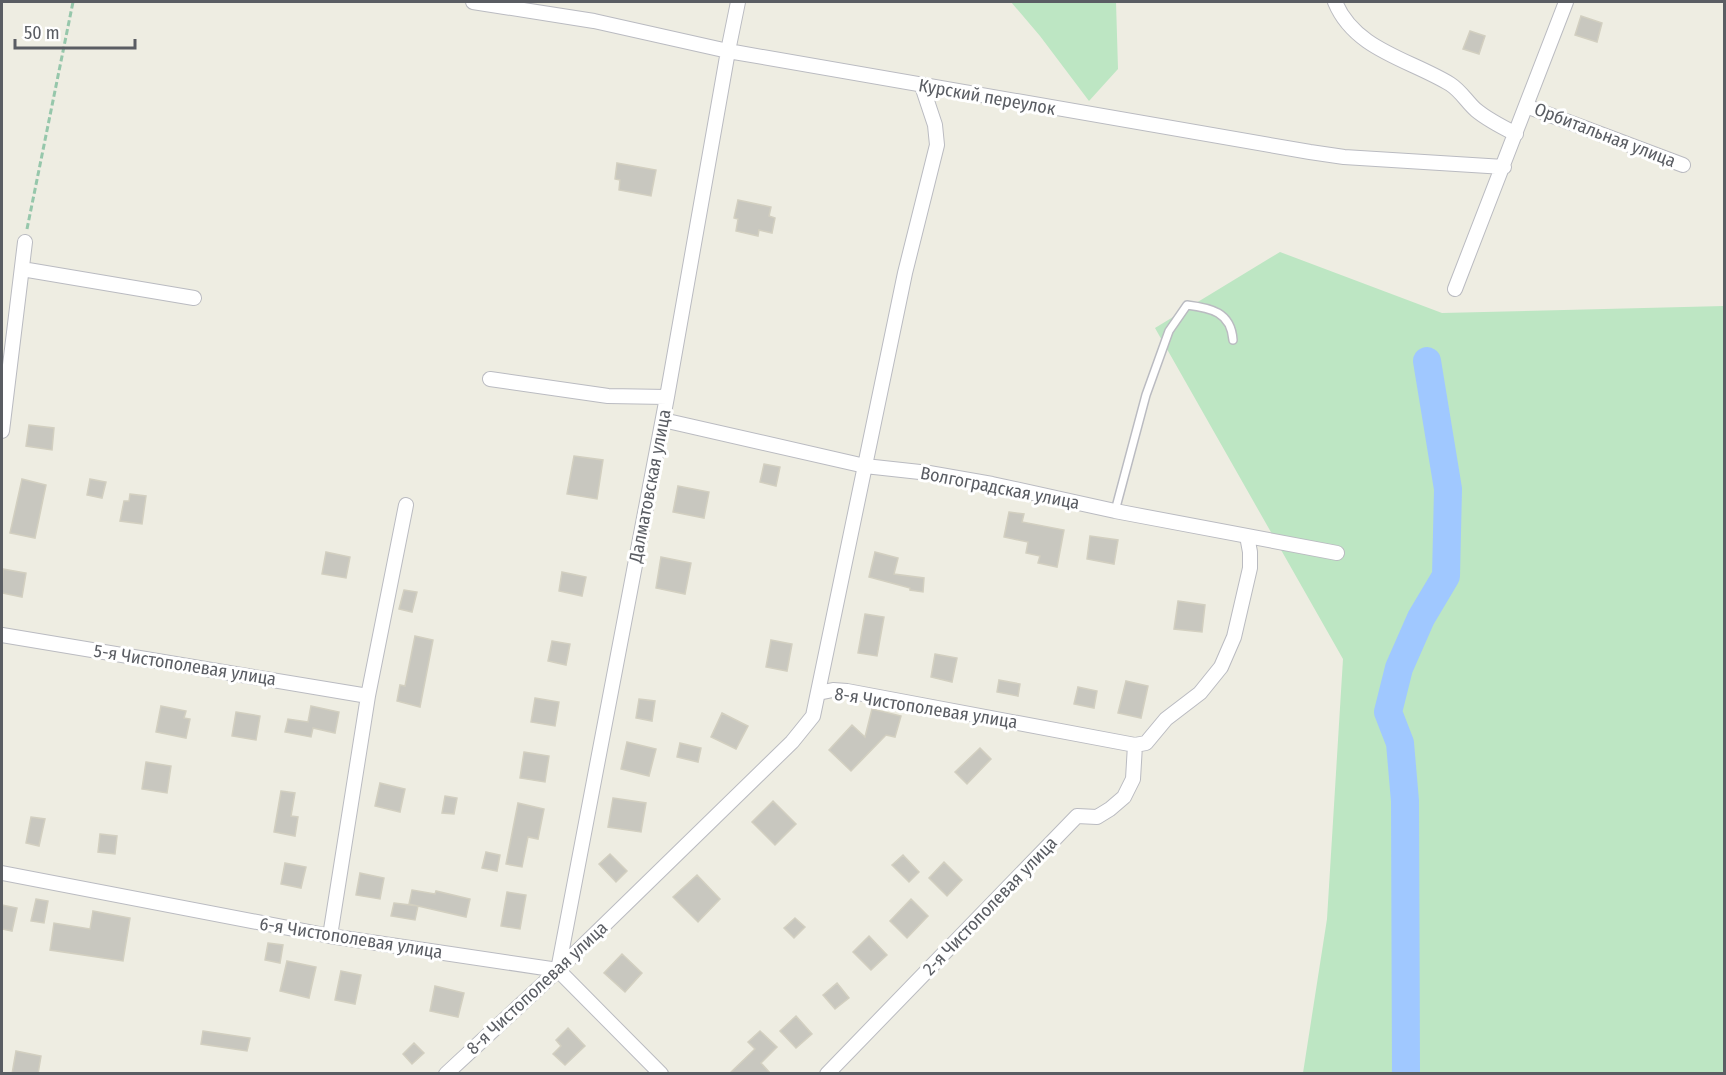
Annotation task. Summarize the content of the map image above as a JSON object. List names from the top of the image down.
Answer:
{
  "streets": {
    "street": [
      "Курский переулок",
      "Орбитальная улица",
      "Далматовская улица",
      "Волгоградская улица",
      "5-я Чистополевая улица",
      "8-я Чистополевая улица",
      "2-я Чистополевая улица",
      "6-я Чистополевая улица"
    ]
  },
  "crossings": [
    ["Курский переулок", "Далматовская улица"],
    ["Далматовская улица", "Волгоградская улица"],
    ["Далматовская улица", "8-я Чистополевая улица"],
    ["Далматовская улица", "6-я Чистополевая улица"],
    ["8-я Чистополевая улица", "2-я Чистополевая улица"],
    ["8-я Чистополевая улица", "6-я Чистополевая улица"]
  ],
  "scale_bar": "50 m"
}
